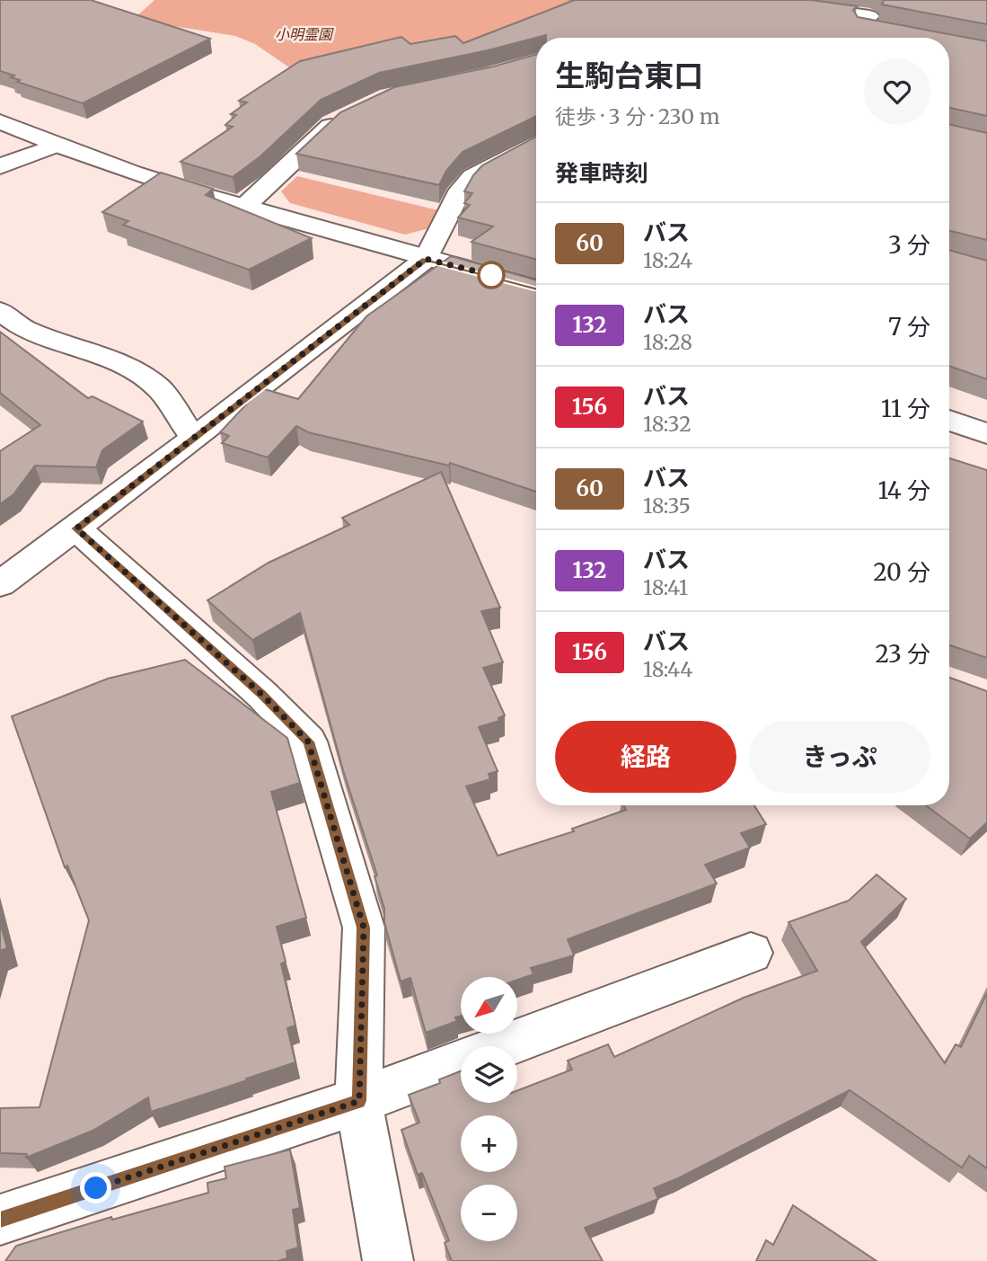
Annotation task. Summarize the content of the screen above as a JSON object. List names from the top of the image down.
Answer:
{
  "parks": ["小明霊園"],
  "lines": ["bus line 60"],
  "north": "bottom left",
  "page": {
    "heading": [
      ["生駒台東口", "徒歩 · 3 分 · 230 m"],
      "発車時刻"
    ],
    "list": [
      {
        "mark": "60",
        "name": "バス",
        "note": "18:24",
        "value": "3 分"
      },
      {
        "mark": "132",
        "name": "バス",
        "note": "18:28",
        "value": "7 分"
      },
      {
        "mark": "156",
        "name": "バス",
        "note": "18:32",
        "value": "11 分"
      },
      {
        "mark": "60",
        "name": "バス",
        "note": "18:35",
        "value": "14 分"
      },
      {
        "mark": "132",
        "name": "バス",
        "note": "18:41",
        "value": "20 分"
      },
      {
        "mark": "156",
        "name": "バス",
        "note": "18:44",
        "value": "23 分"
      }
    ],
    "buttons": ["経路", "きっぷ"],
    "map_buttons": ["+", "−"]
  }
}
